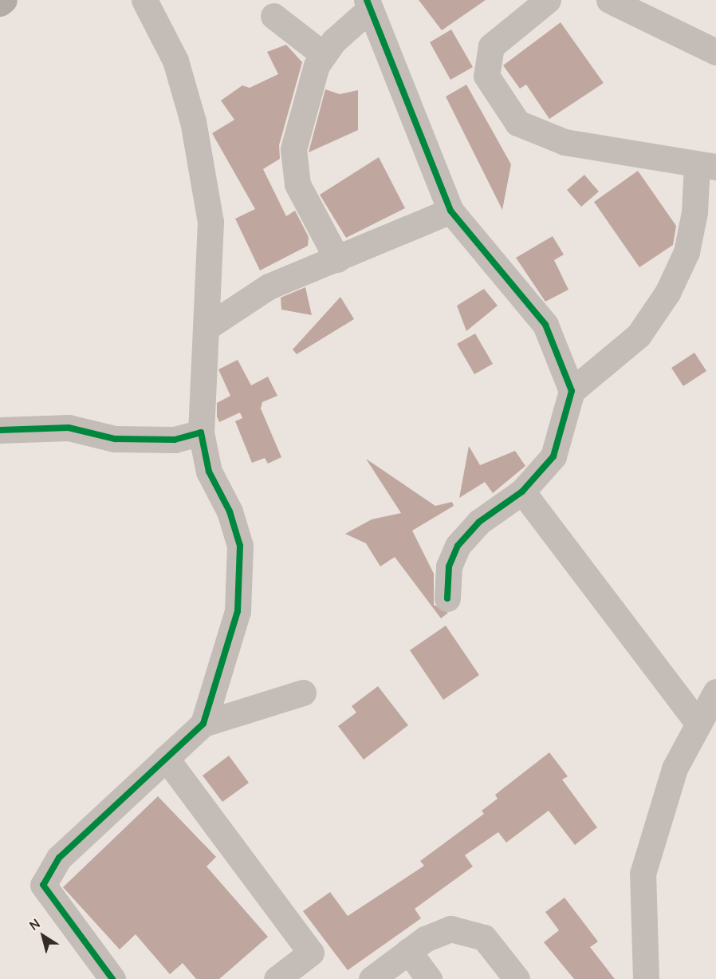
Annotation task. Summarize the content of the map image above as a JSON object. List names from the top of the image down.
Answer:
{
  "north": "top left"
}
